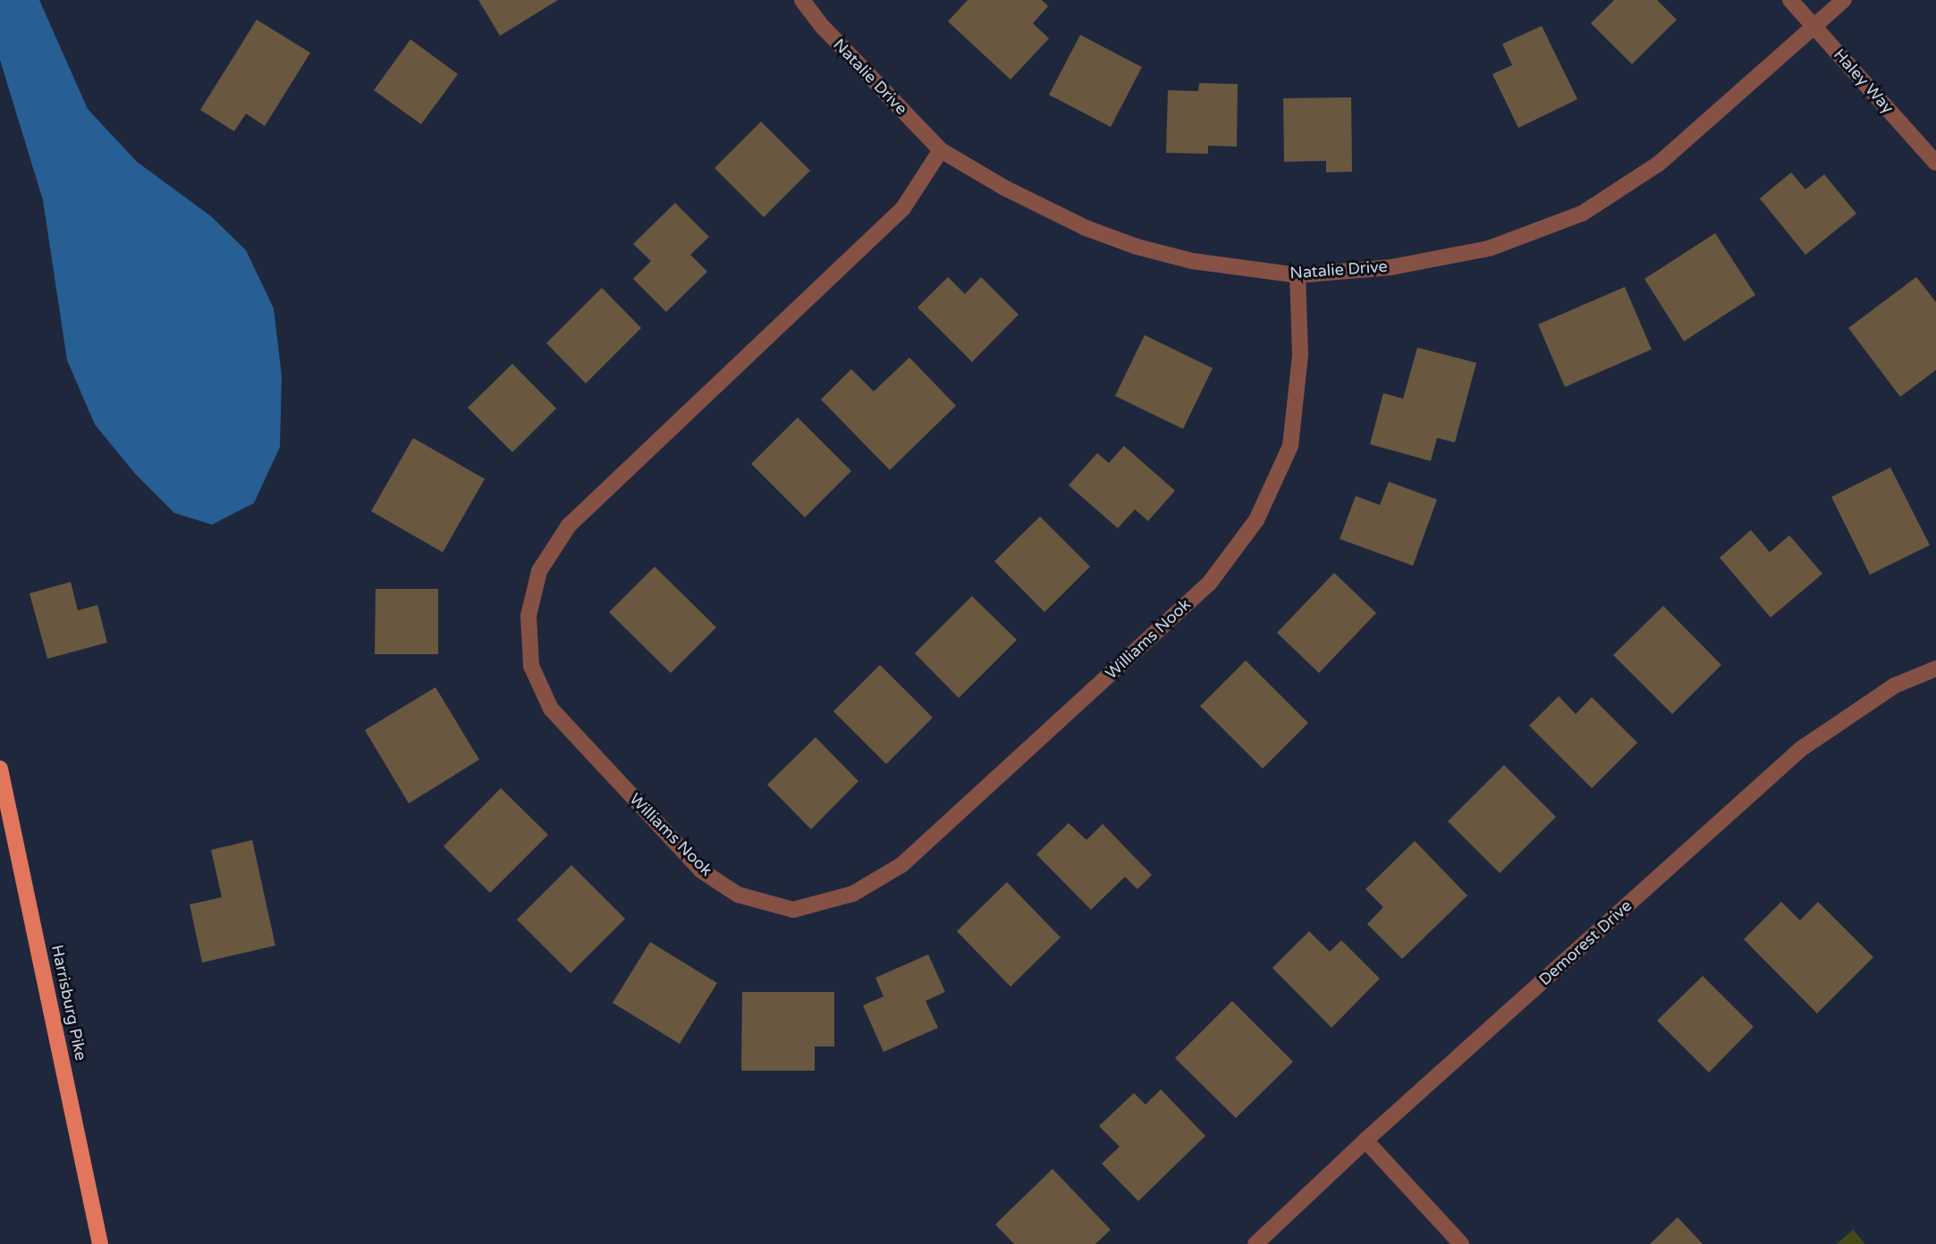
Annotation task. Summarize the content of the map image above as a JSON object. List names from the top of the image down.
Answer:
{
  "streets": {
    "main road": ["Harrisburg Pike"],
    "street": [
      "Natalie Drive",
      "Haley Way",
      "Williams Nook",
      "Demorest Drive"
    ]
  },
  "crossings": [
    ["Natalie Drive", "Haley Way"],
    ["Natalie Drive", "Williams Nook"]
  ]
}
